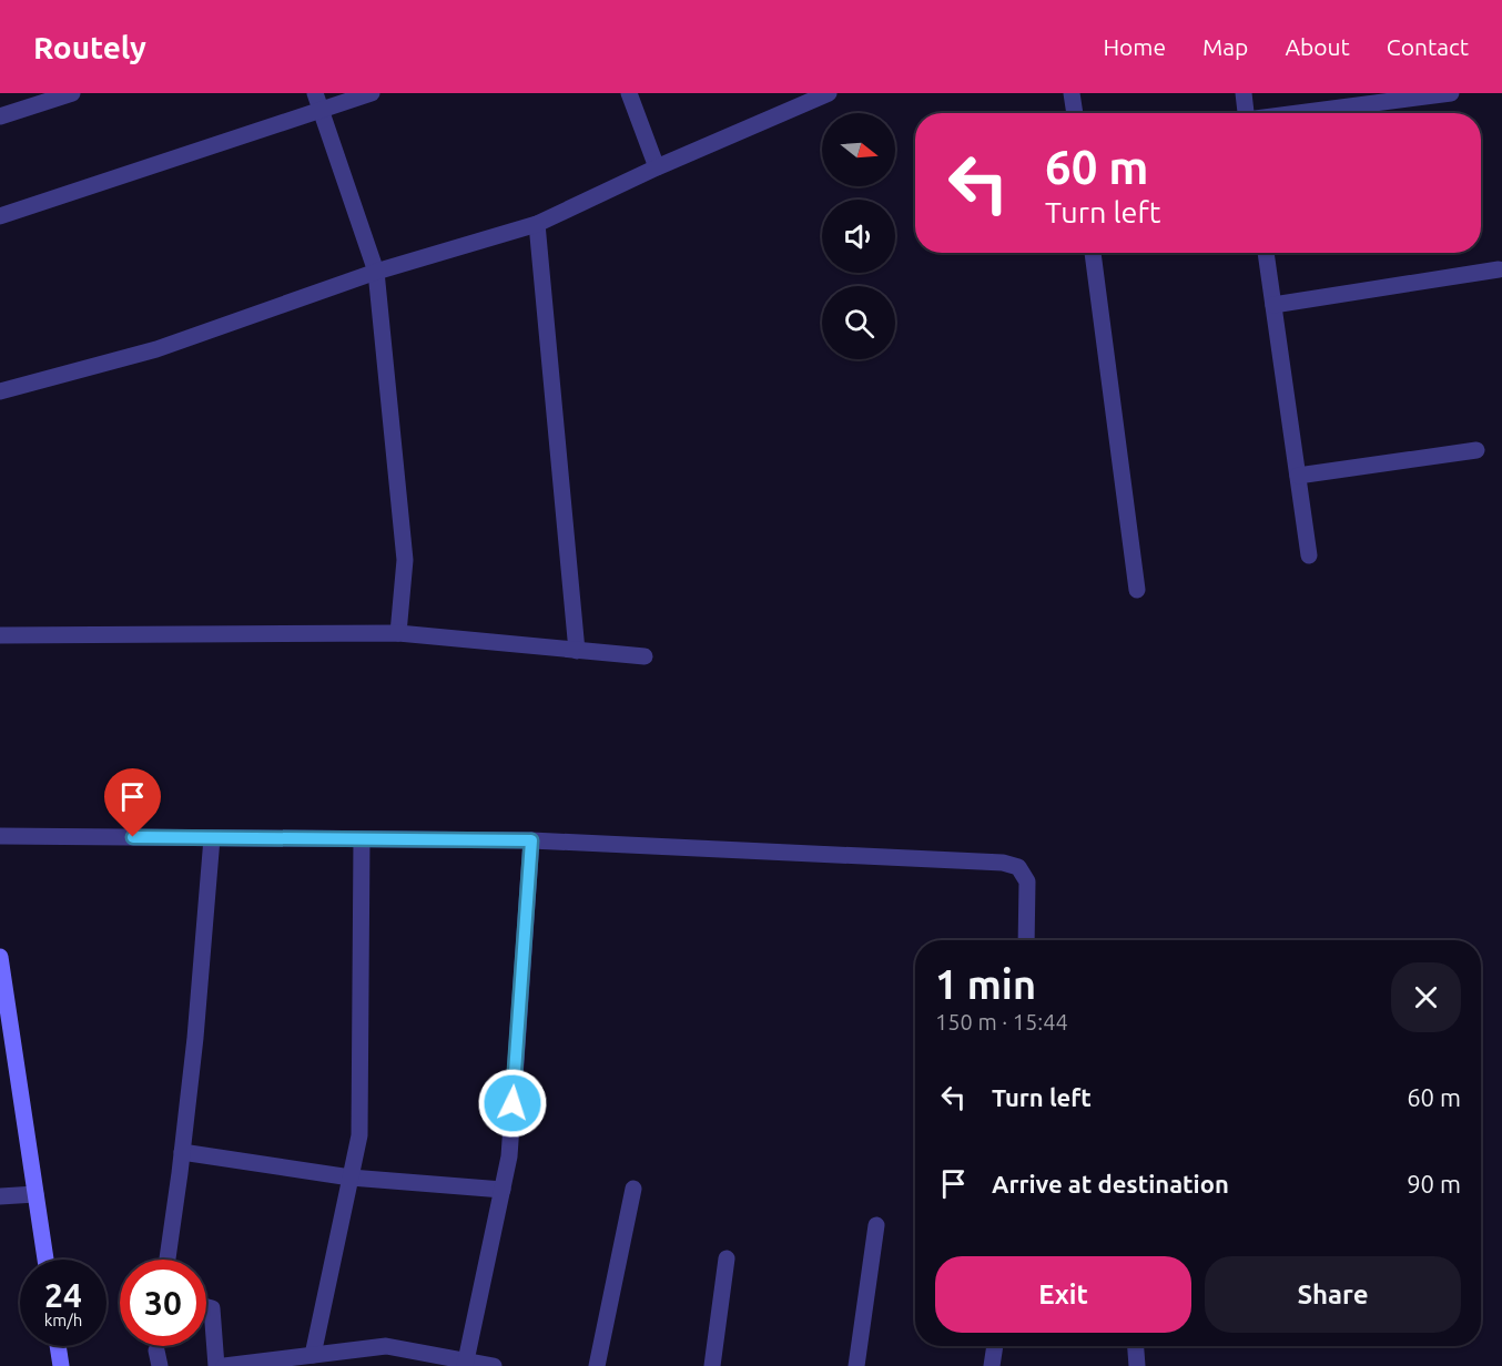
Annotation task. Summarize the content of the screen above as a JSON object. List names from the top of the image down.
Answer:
{
  "north": "right",
  "page": {
    "header": "Routely",
    "nav": [
      "Home",
      "Map",
      "About",
      "Contact"
    ],
    "turn": ["60 m", "Turn left"],
    "heading": ["1 min", "150 m · 15:44"],
    "list": [
      {
        "name": "Turn left",
        "value": "60 m"
      },
      {
        "name": "Arrive at destination",
        "value": "90 m"
      }
    ],
    "buttons": ["Exit", "Share"],
    "speed": "24 km/h",
    "limit": "30"
  }
}
